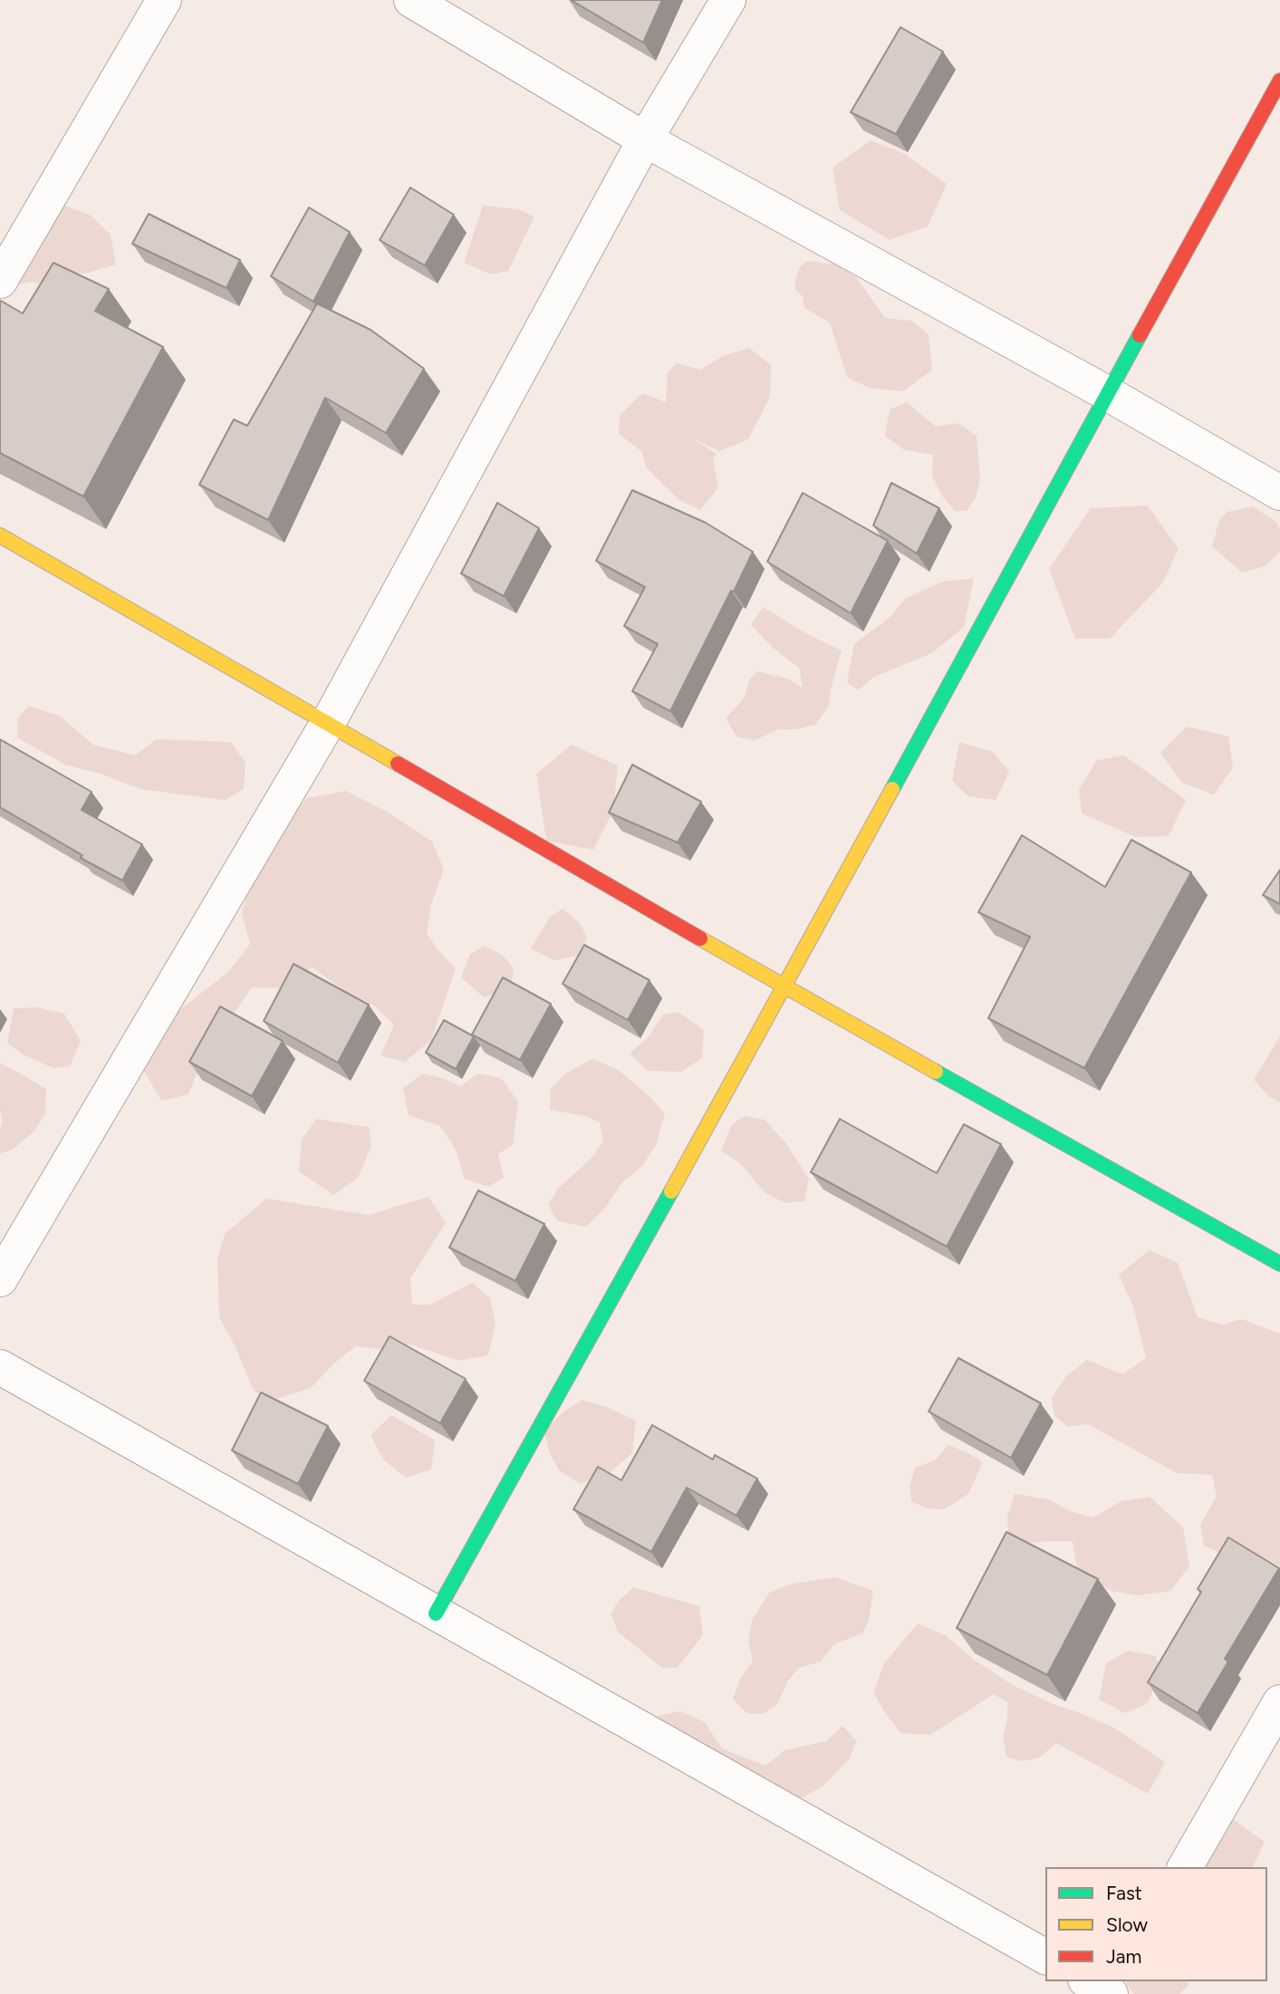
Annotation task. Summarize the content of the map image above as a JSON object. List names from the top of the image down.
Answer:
{
  "legend": ["Fast", "Slow", "Jam"]
}
